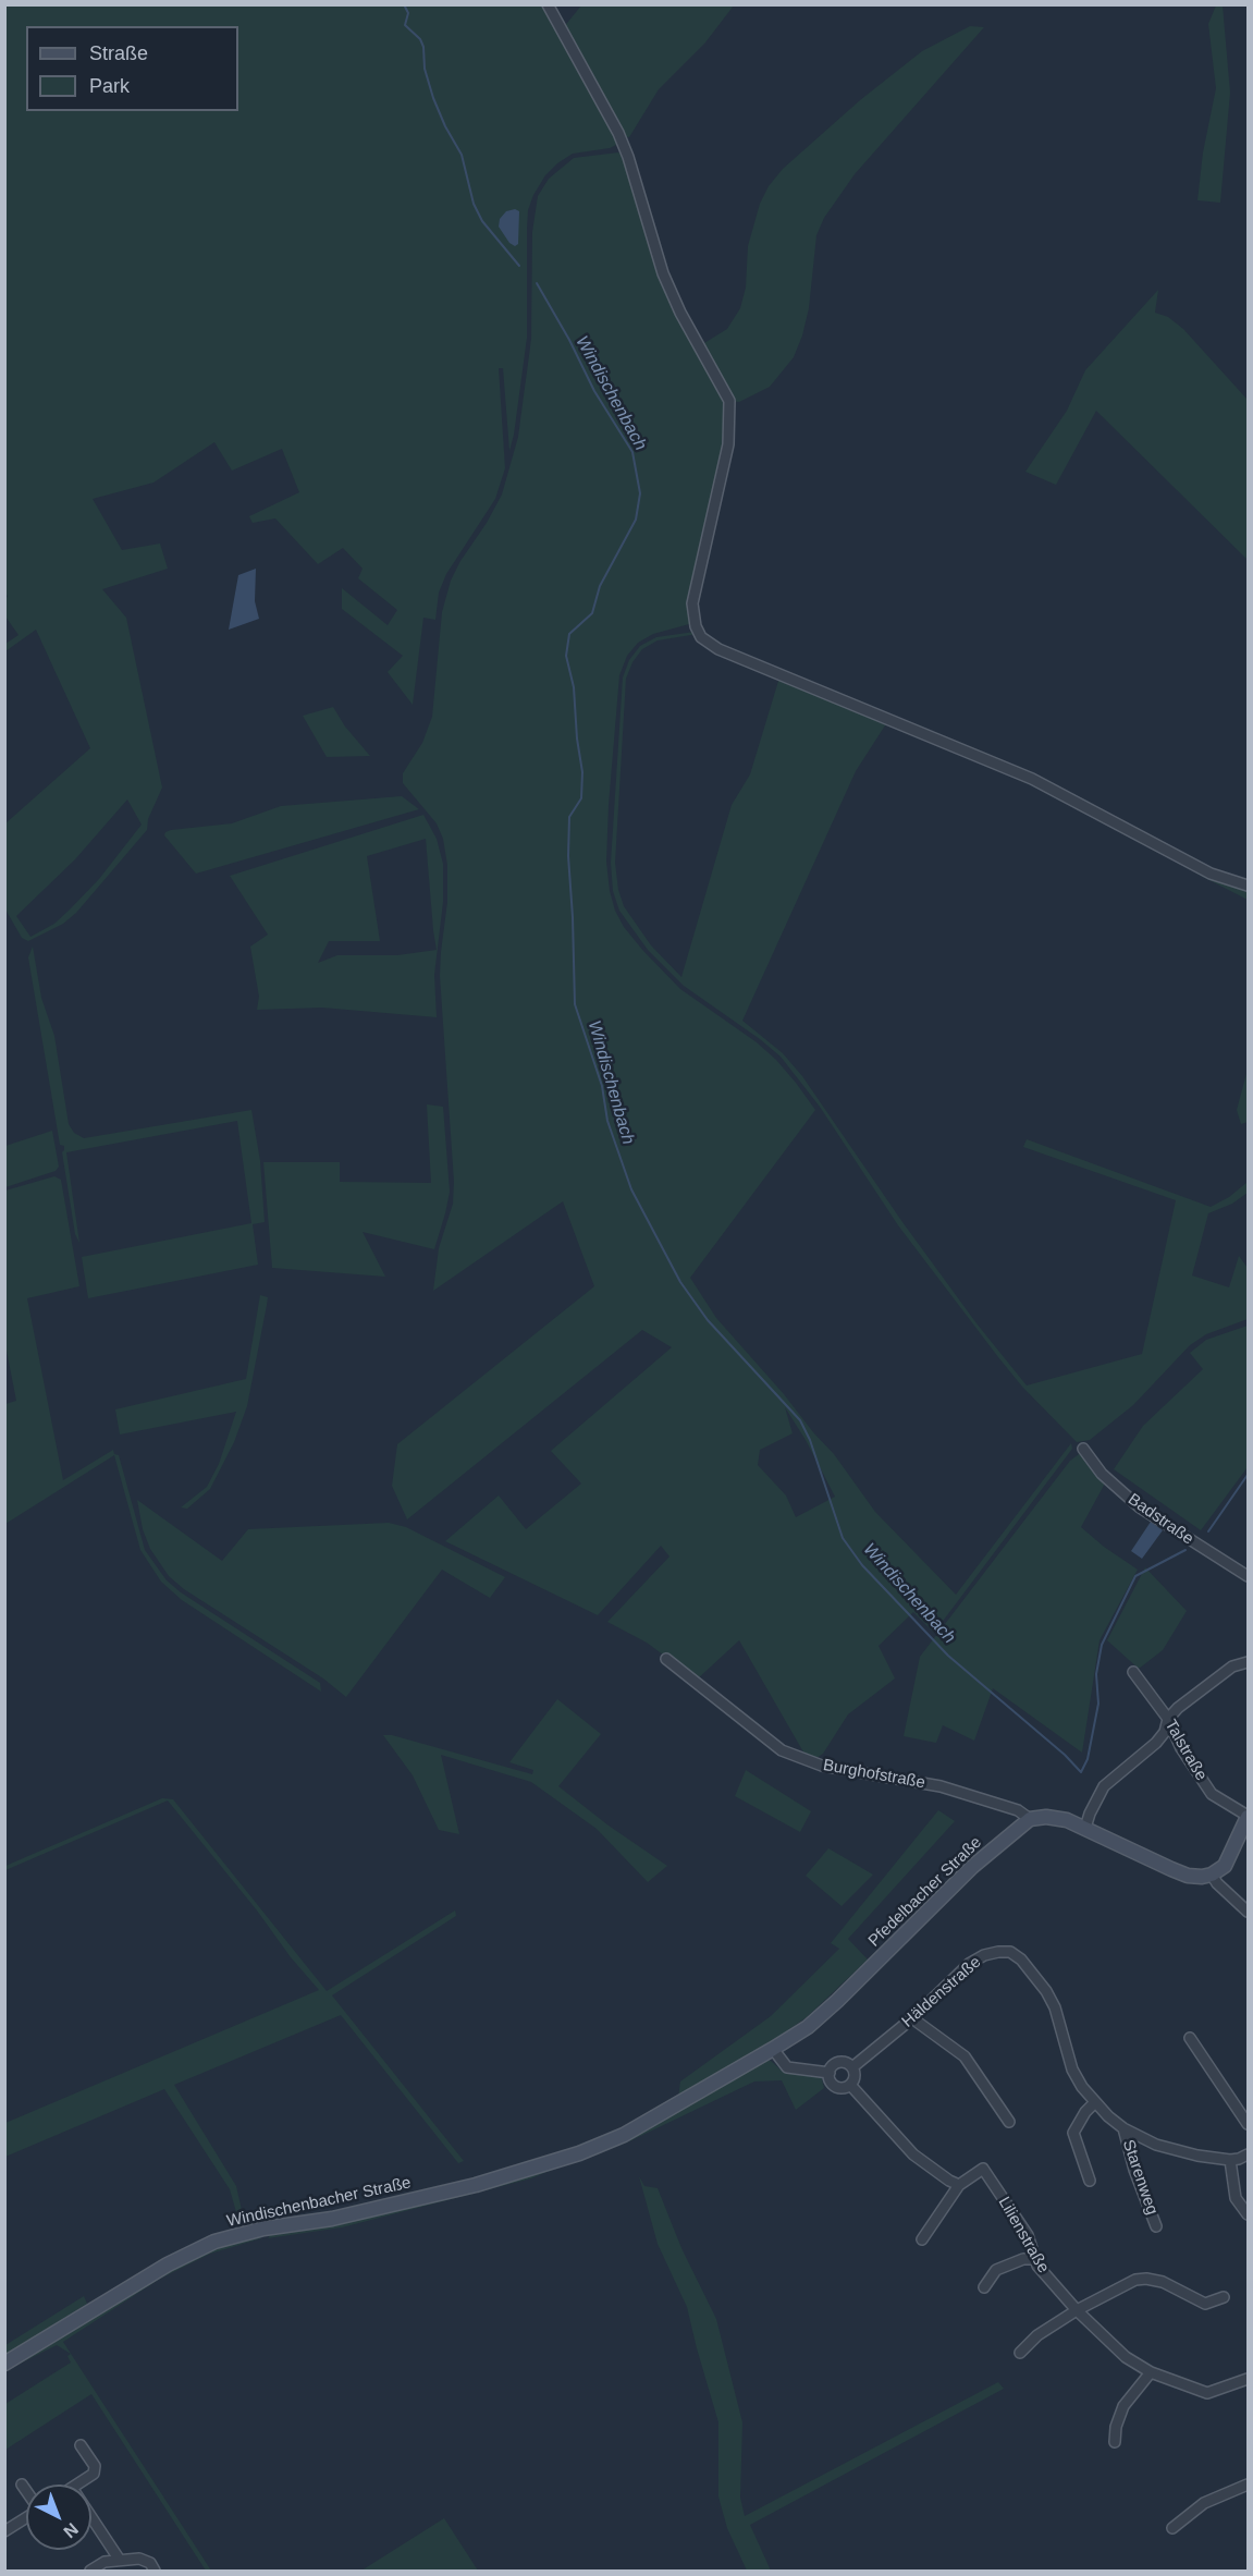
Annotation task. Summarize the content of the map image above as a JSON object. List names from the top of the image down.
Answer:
{
  "streets": {
    "street": [
      "Badstraße",
      "Talstraße",
      "Burghofstraße",
      "Pfedelbacher Straße",
      "Häldenstraße",
      "Starenweg",
      "Windischenbacher Straße",
      "Lilienstraße"
    ]
  },
  "crossings": [
    ["Burghofstraße", "Pfedelbacher Straße"],
    ["Pfedelbacher Straße", "Windischenbacher Straße"],
    ["Häldenstraße", "Starenweg"]
  ],
  "water": ["Windischenbach"],
  "legend": ["Straße", "Park"],
  "north": "bottom right"
}
